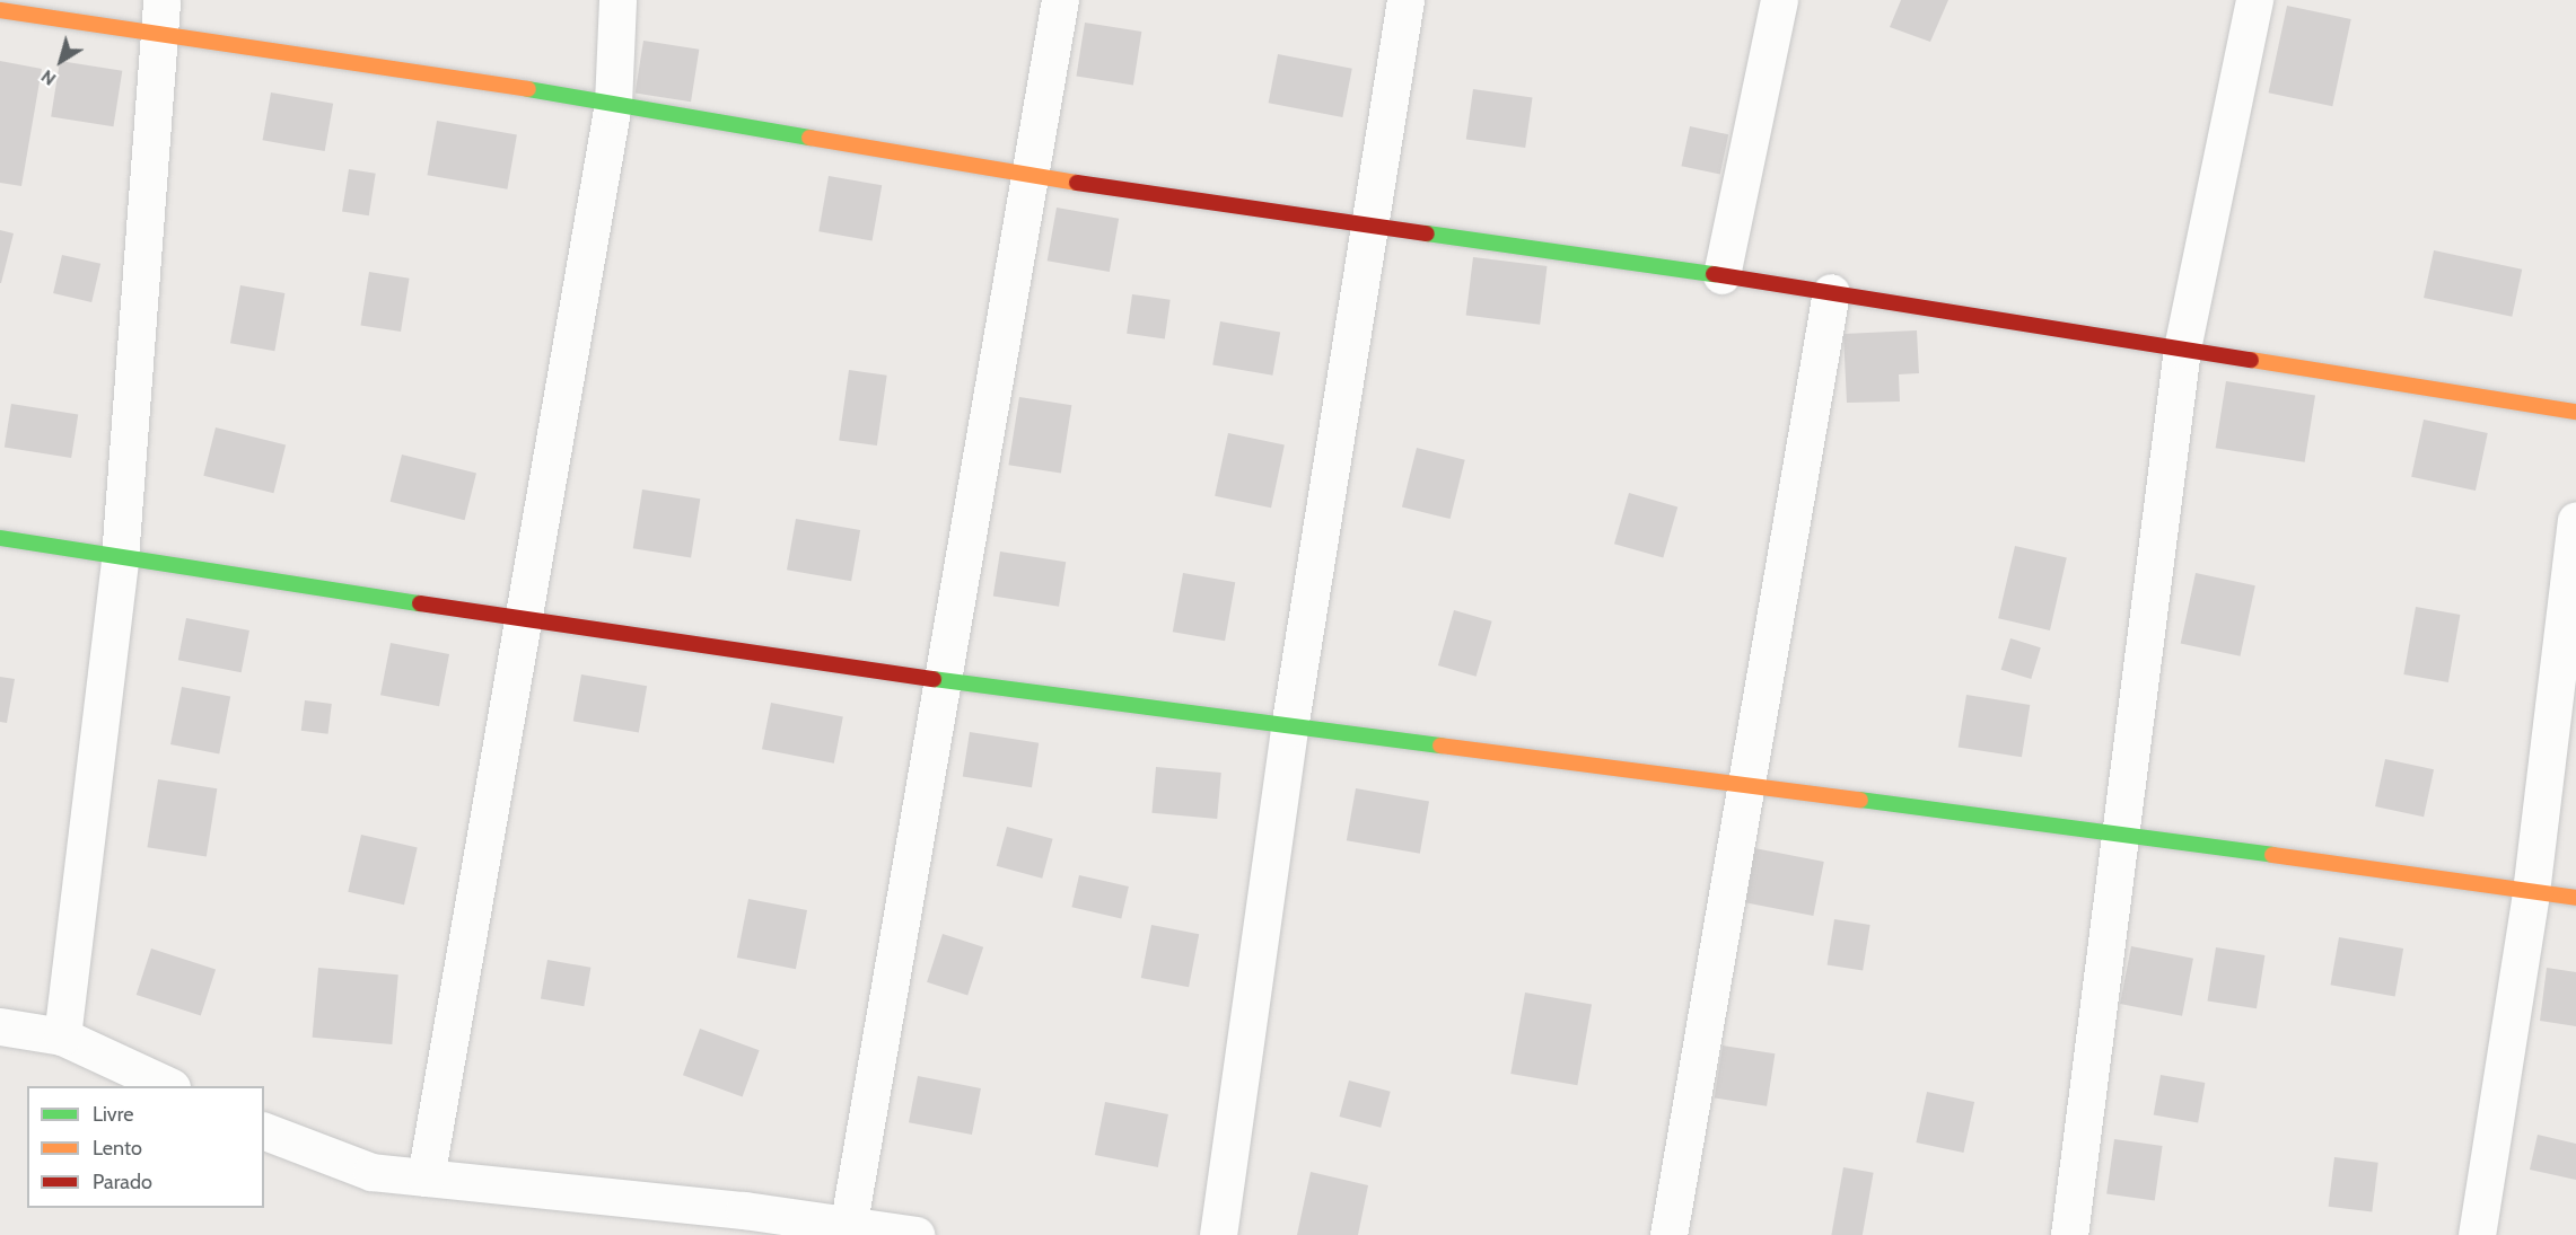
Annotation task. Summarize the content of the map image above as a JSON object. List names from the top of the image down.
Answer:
{
  "legend": ["Livre", "Lento", "Parado"],
  "north": "bottom left"
}
